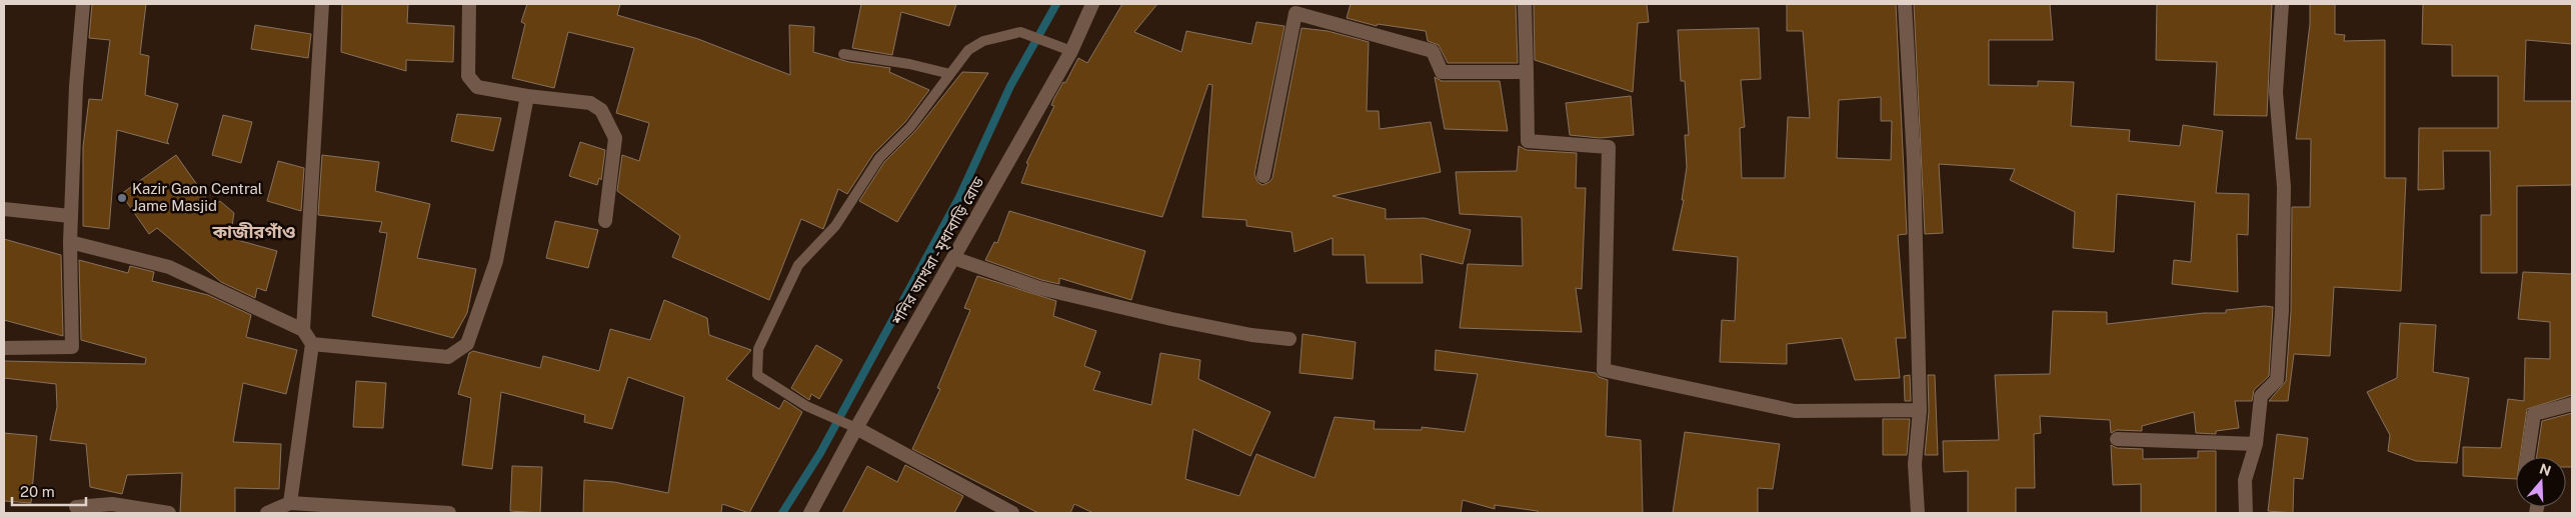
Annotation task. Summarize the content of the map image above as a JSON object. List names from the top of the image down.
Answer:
{
  "streets": {
    "street": ["শনির আখরা - মৃধাবাড়ি রোড"]
  },
  "districts": ["কাজীরগাঁও"],
  "places": ["Kazir Gaon Central Jame Masjid"],
  "scale_bar": "20 m",
  "north": "top"
}
